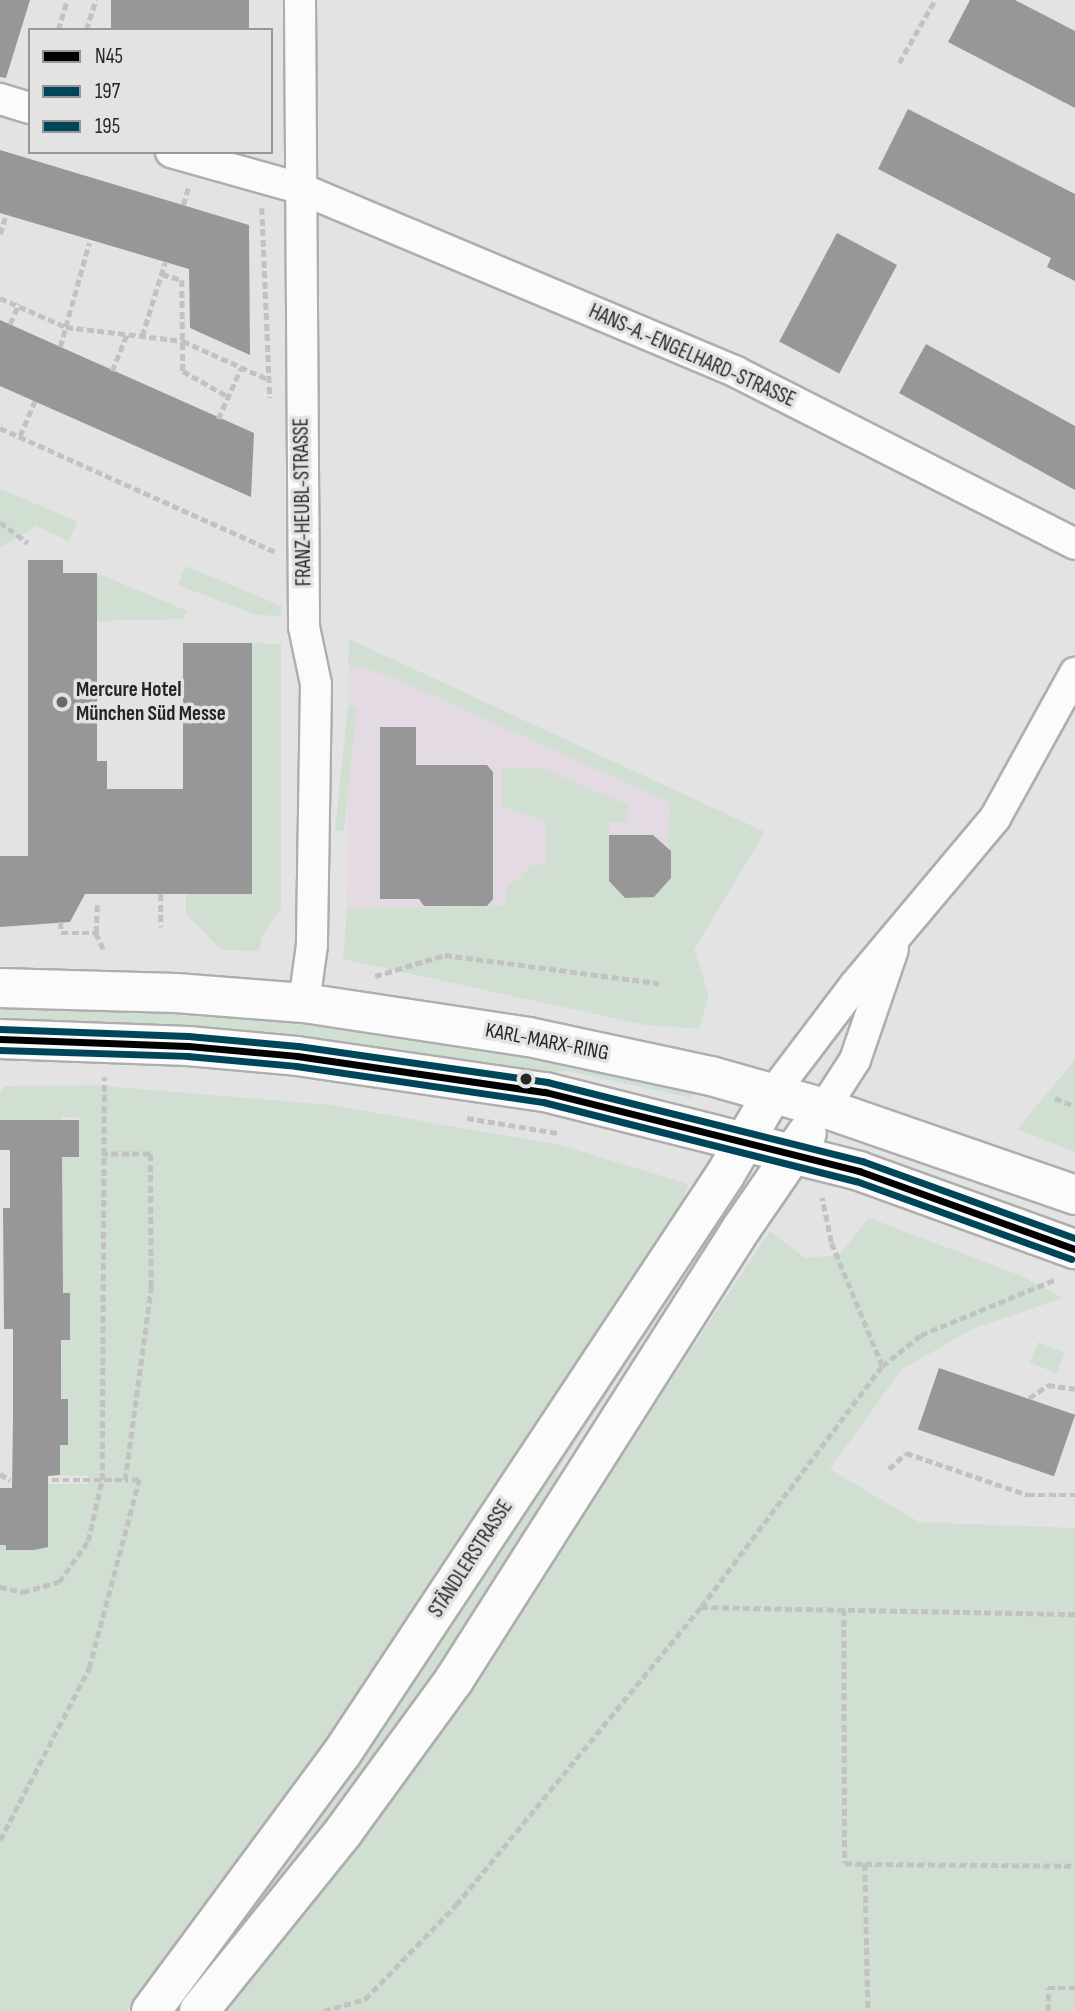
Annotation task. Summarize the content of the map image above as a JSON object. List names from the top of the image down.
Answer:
{
  "streets": {
    "main road": ["KARL-MARX-RING", "STÄNDLERSTRASSE"],
    "street": ["HANS-A.-ENGELHARD-STRASSE", "FRANZ-HEUBL-STRASSE"]
  },
  "crossings": [
    ["HANS-A.-ENGELHARD-STRASSE", "FRANZ-HEUBL-STRASSE"],
    ["FRANZ-HEUBL-STRASSE", "KARL-MARX-RING"],
    ["KARL-MARX-RING", "STÄNDLERSTRASSE"]
  ],
  "places": ["Mercure Hotel München Süd Messe"],
  "lines": ["transit line 195", "transit line N45", "transit line 197"],
  "legend": ["N45", "197", "195"]
}
